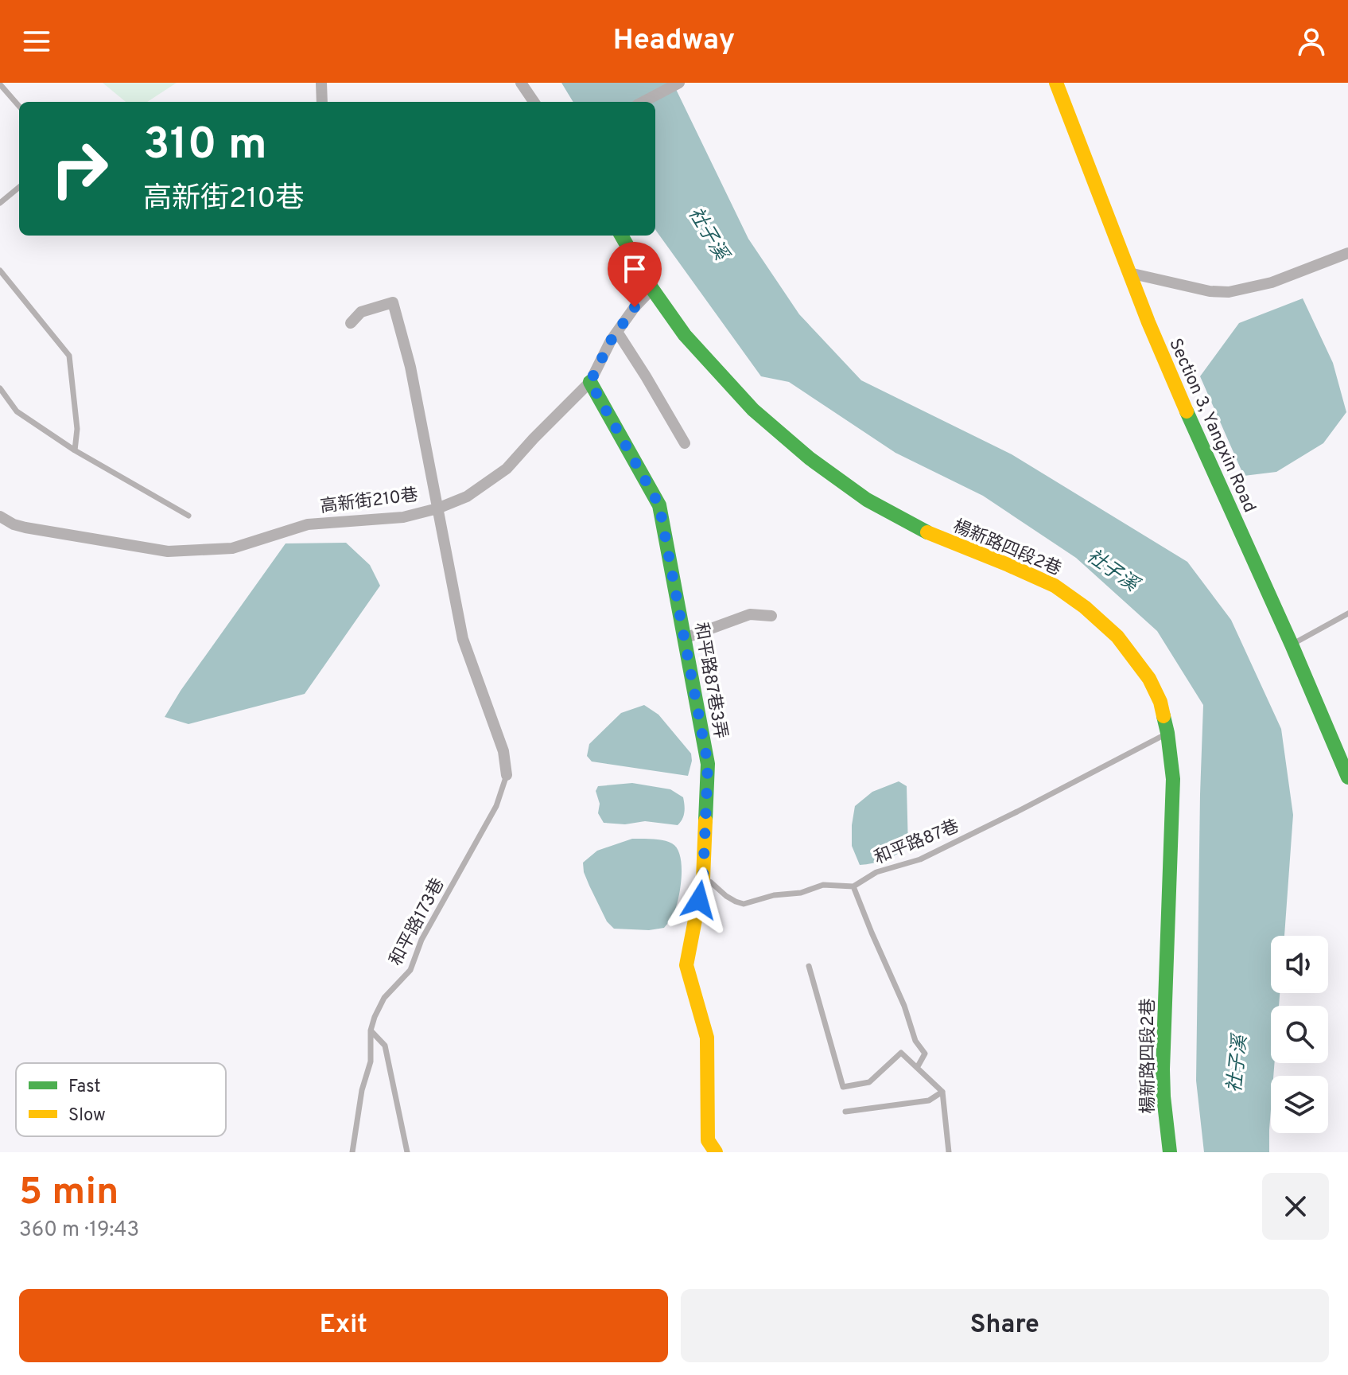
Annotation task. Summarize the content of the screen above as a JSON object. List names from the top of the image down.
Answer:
{
  "streets": {
    "street": [
      "Section 3, Yangxin Road",
      "高新街210巷",
      "楊新路四段2巷",
      "和平路87巷3弄"
    ],
    "lane": ["和平路87巷", "和平路173巷"]
  },
  "crossings": [
    ["高新街210巷", "楊新路四段2巷"],
    ["高新街210巷", "和平路87巷3弄"],
    ["楊新路四段2巷", "和平路87巷"]
  ],
  "water": ["社子溪"],
  "legend": ["Fast", "Slow"],
  "page": {
    "header": "Headway",
    "turn": ["310 m", "高新街210巷"],
    "heading": ["5 min", "360 m · 19:43"],
    "buttons": ["Exit", "Share"]
  }
}
